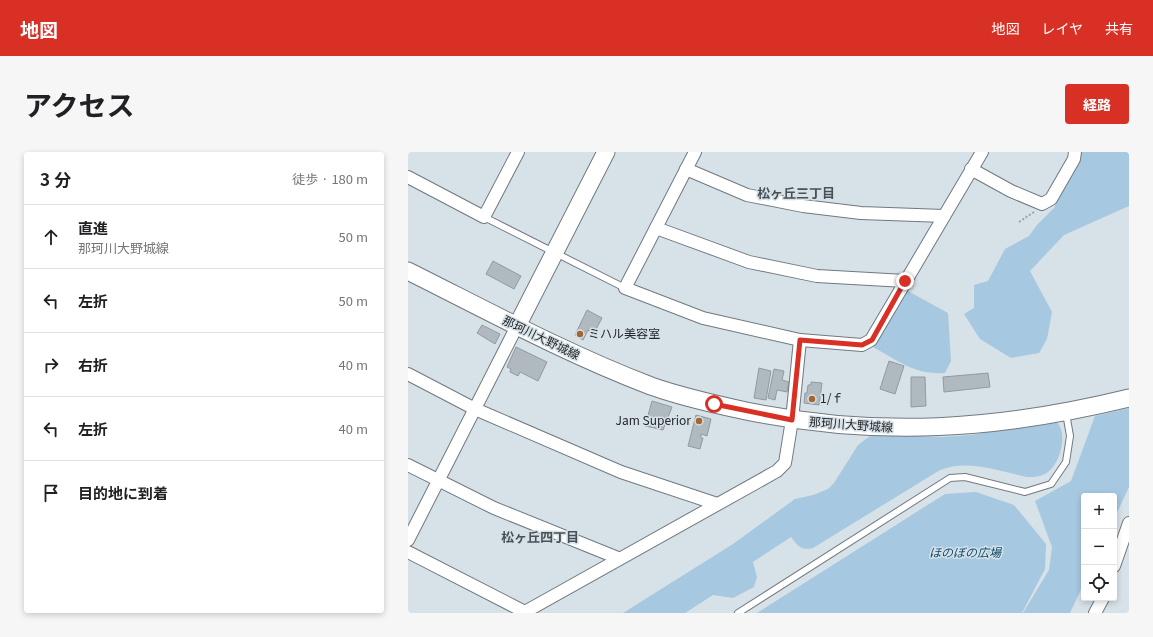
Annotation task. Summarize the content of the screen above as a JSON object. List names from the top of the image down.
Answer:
{
  "streets": {
    "main road": ["那珂川大野城線"]
  },
  "districts": ["松ヶ丘三丁目", "松ヶ丘四丁目"],
  "parks": ["ほのぼの広場"],
  "places": ["ミハル美容室", "1/ｆ", "Jam Superior"],
  "page": {
    "header": "地図",
    "nav": ["地図", "レイヤ", "共有"],
    "title": "アクセス",
    "buttons": "経路",
    "heading": ["3 分", "徒歩 · 180 m"],
    "list": [
      ["直進", "那珂川大野城線", "50 m"],
      ["左折", "50 m"],
      ["右折", "40 m"],
      ["左折", "40 m"],
      "目的地に到着"
    ],
    "map_buttons": ["+", "−"]
  }
}
